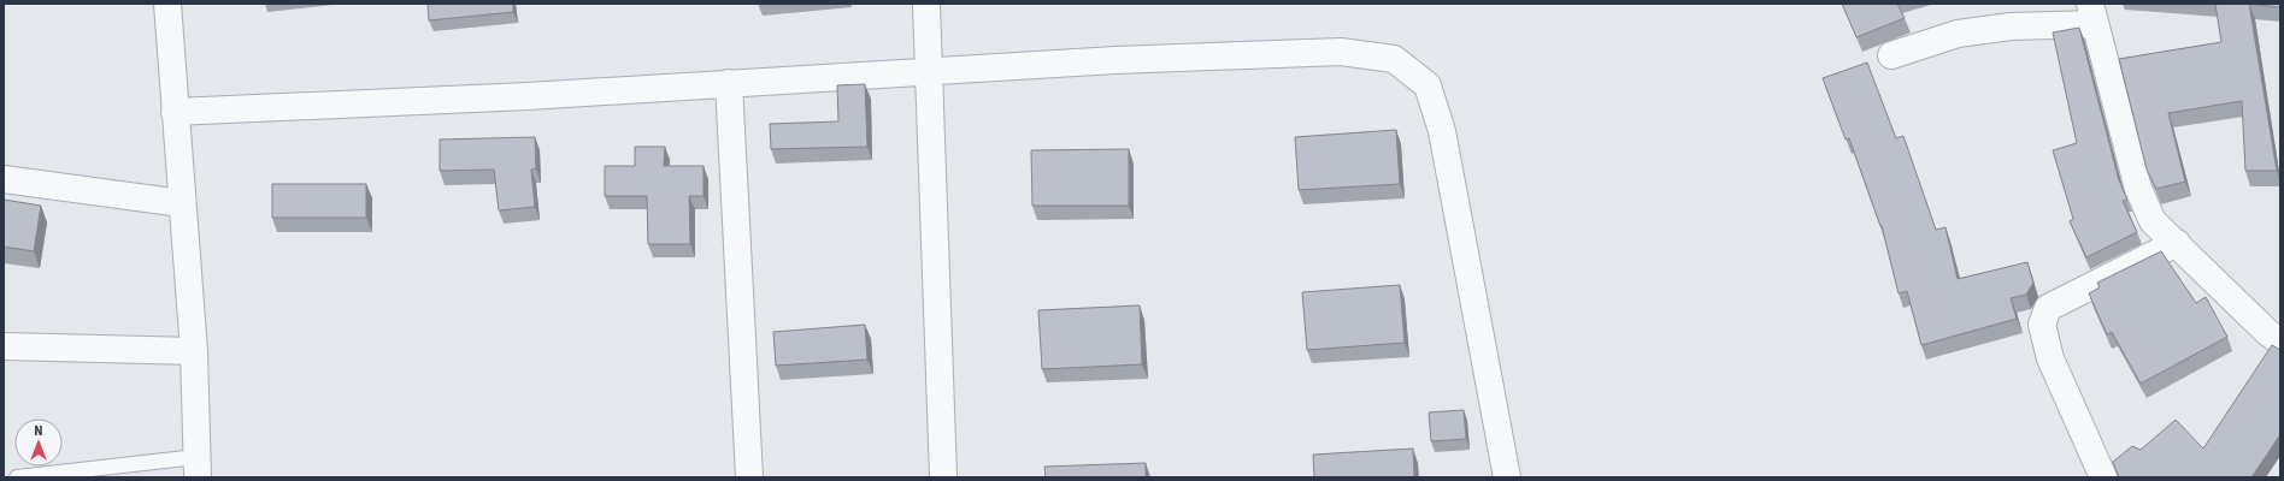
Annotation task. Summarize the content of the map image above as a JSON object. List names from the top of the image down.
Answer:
{
  "north": "top"
}
